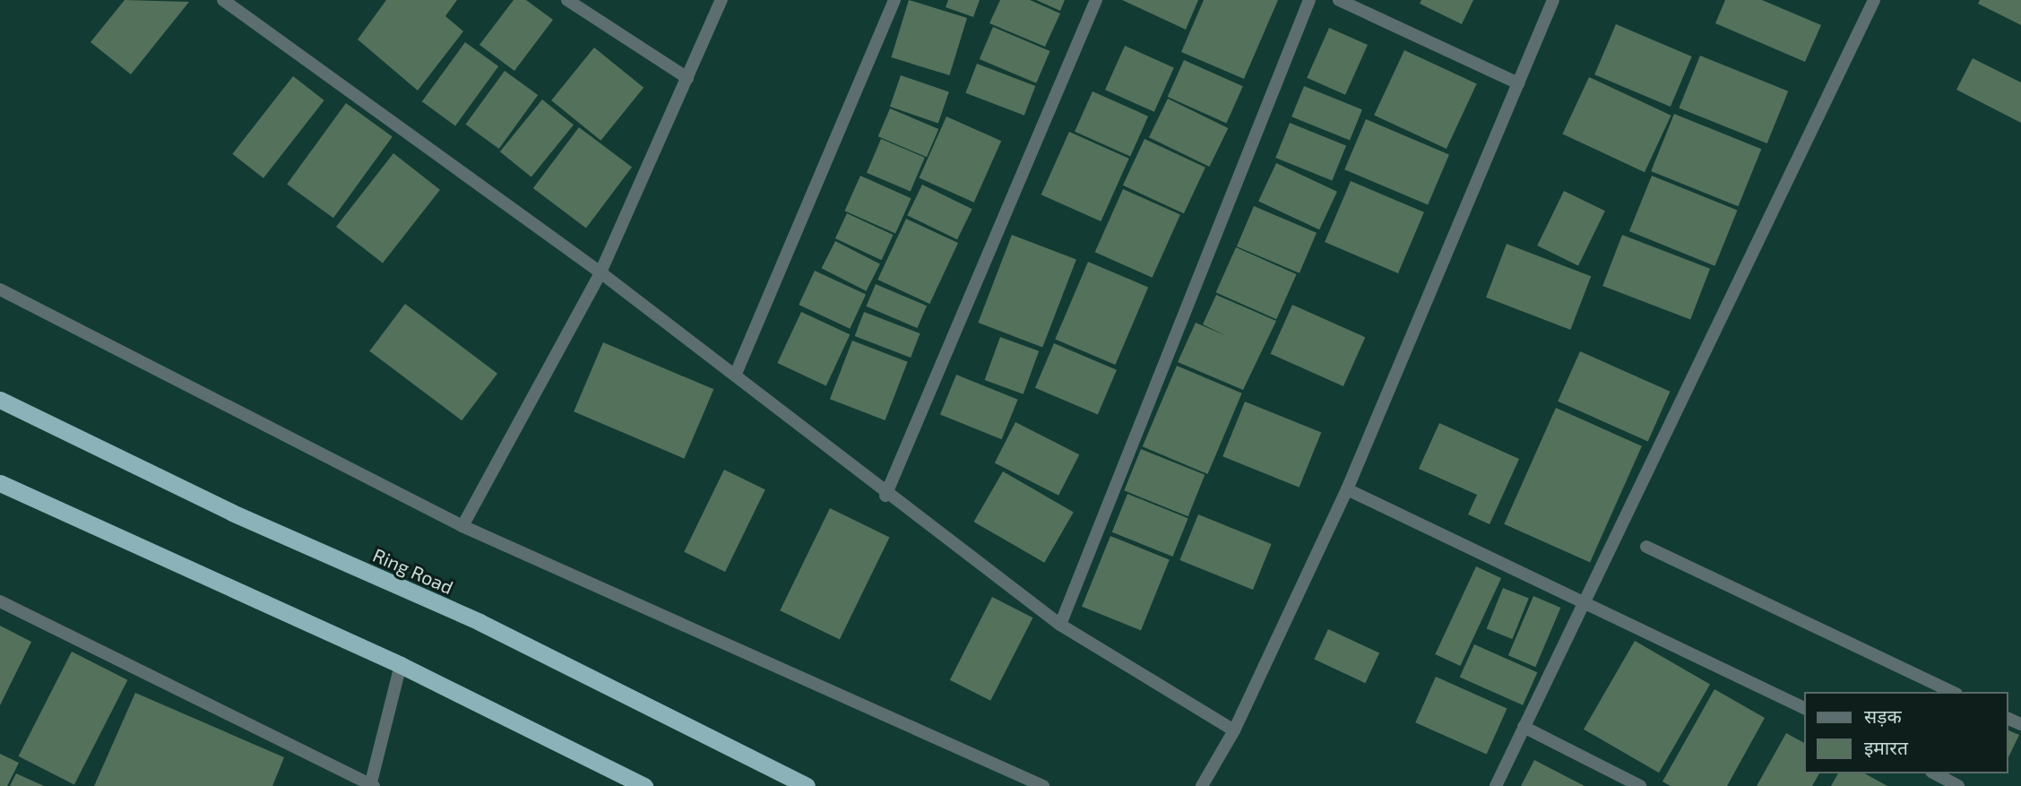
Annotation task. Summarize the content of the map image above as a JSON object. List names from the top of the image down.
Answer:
{
  "streets": {
    "highway": ["Ring Road"]
  },
  "legend": ["सड़क", "इमारत"]
}
